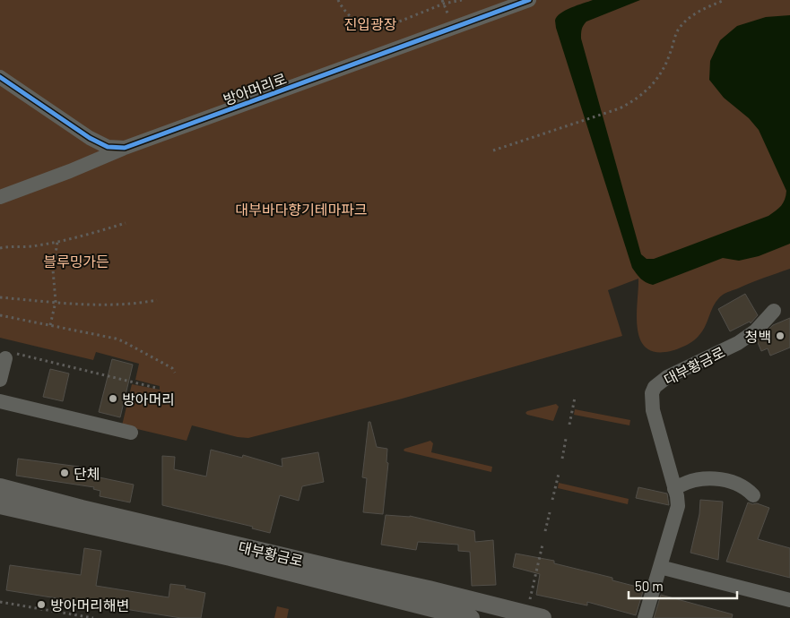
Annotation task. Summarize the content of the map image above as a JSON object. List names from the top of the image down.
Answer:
{
  "streets": {
    "main road": ["대부황금로"],
    "street": ["방아머리로"]
  },
  "parks": ["진입광장", "대부바다향기테마파크", "블루밍가든"],
  "places": [
    "청백",
    "방아머리",
    "단체",
    "방아머리해변"
  ],
  "scale_bar": "50 m"
}
